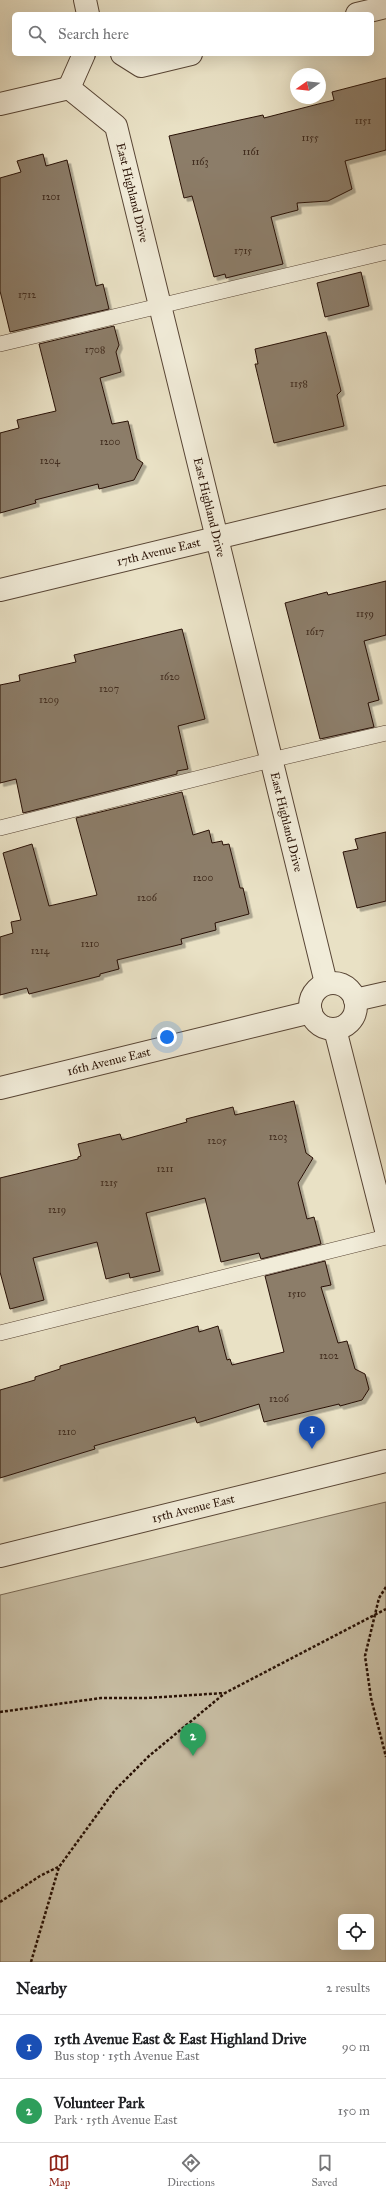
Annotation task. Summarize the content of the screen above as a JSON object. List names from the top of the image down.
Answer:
{
  "streets": {
    "street": [
      "East Highland Drive",
      "17th Avenue East",
      "16th Avenue East",
      "15th Avenue East"
    ]
  },
  "crossings": [
    ["East Highland Drive", "17th Avenue East"],
    ["East Highland Drive", "16th Avenue East"]
  ],
  "house_numbers": [
    "1151",
    "1155",
    "1161",
    "1163",
    "1201",
    "1715",
    "1712",
    "1708",
    "1158",
    "1200",
    "1204",
    "1159",
    "1617",
    "1620",
    "1207",
    "1209",
    "1200",
    "1206",
    "1210",
    "1214",
    "1203",
    "1205",
    "1211",
    "1215",
    "1219",
    "1510",
    "1202",
    "1206",
    "1210"
  ],
  "north": "left",
  "page": {
    "search": "Search here",
    "pins": ["1", "2"],
    "heading": ["Nearby", "2 results"],
    "list": [
      {
        "mark": "1",
        "name": "15th Avenue East & East Highland Drive",
        "note": "Bus stop · 15th Avenue East",
        "value": "90 m"
      },
      {
        "mark": "2",
        "name": "Volunteer Park",
        "note": "Park · 15th Avenue East",
        "value": "150 m"
      }
    ],
    "nav": ["Map", "Directions", "Saved"]
  }
}
